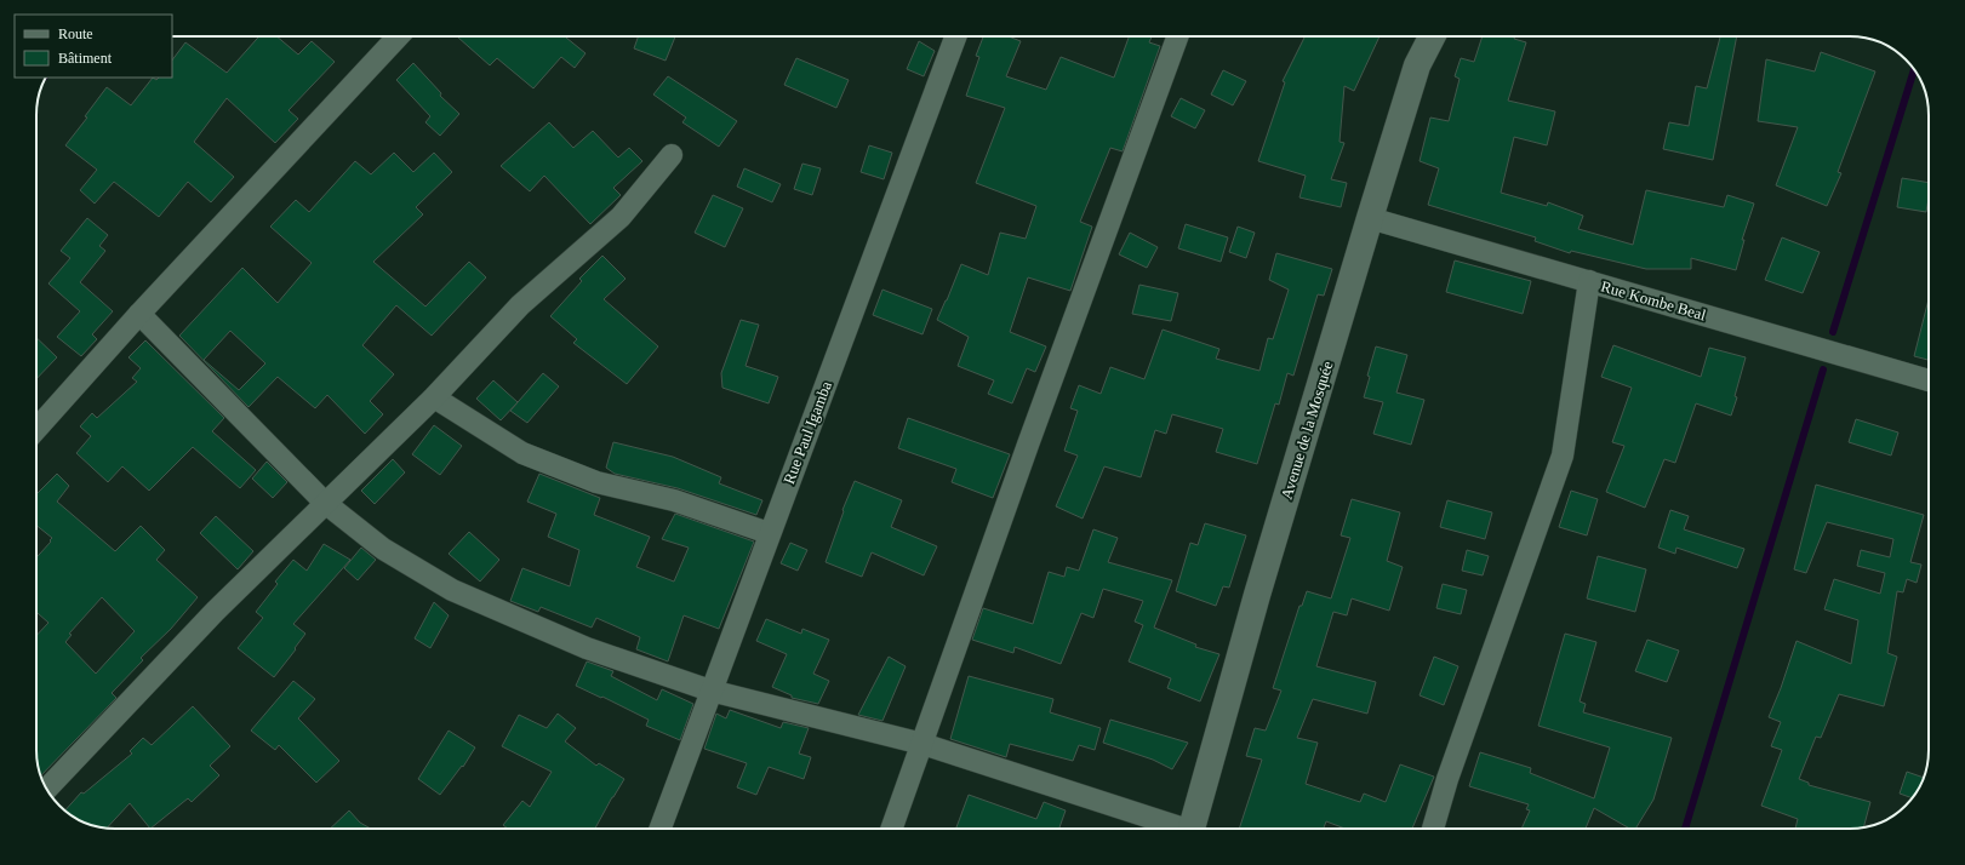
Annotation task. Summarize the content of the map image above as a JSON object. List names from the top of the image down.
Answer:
{
  "streets": {
    "street": ["Rue Kombe Beal", "Avenue de la Mosquée", "Rue Paul Igamba"]
  },
  "crossings": [
    ["Rue Kombe Beal", "Avenue de la Mosquée"]
  ],
  "legend": ["Route", "Bâtiment"]
}
